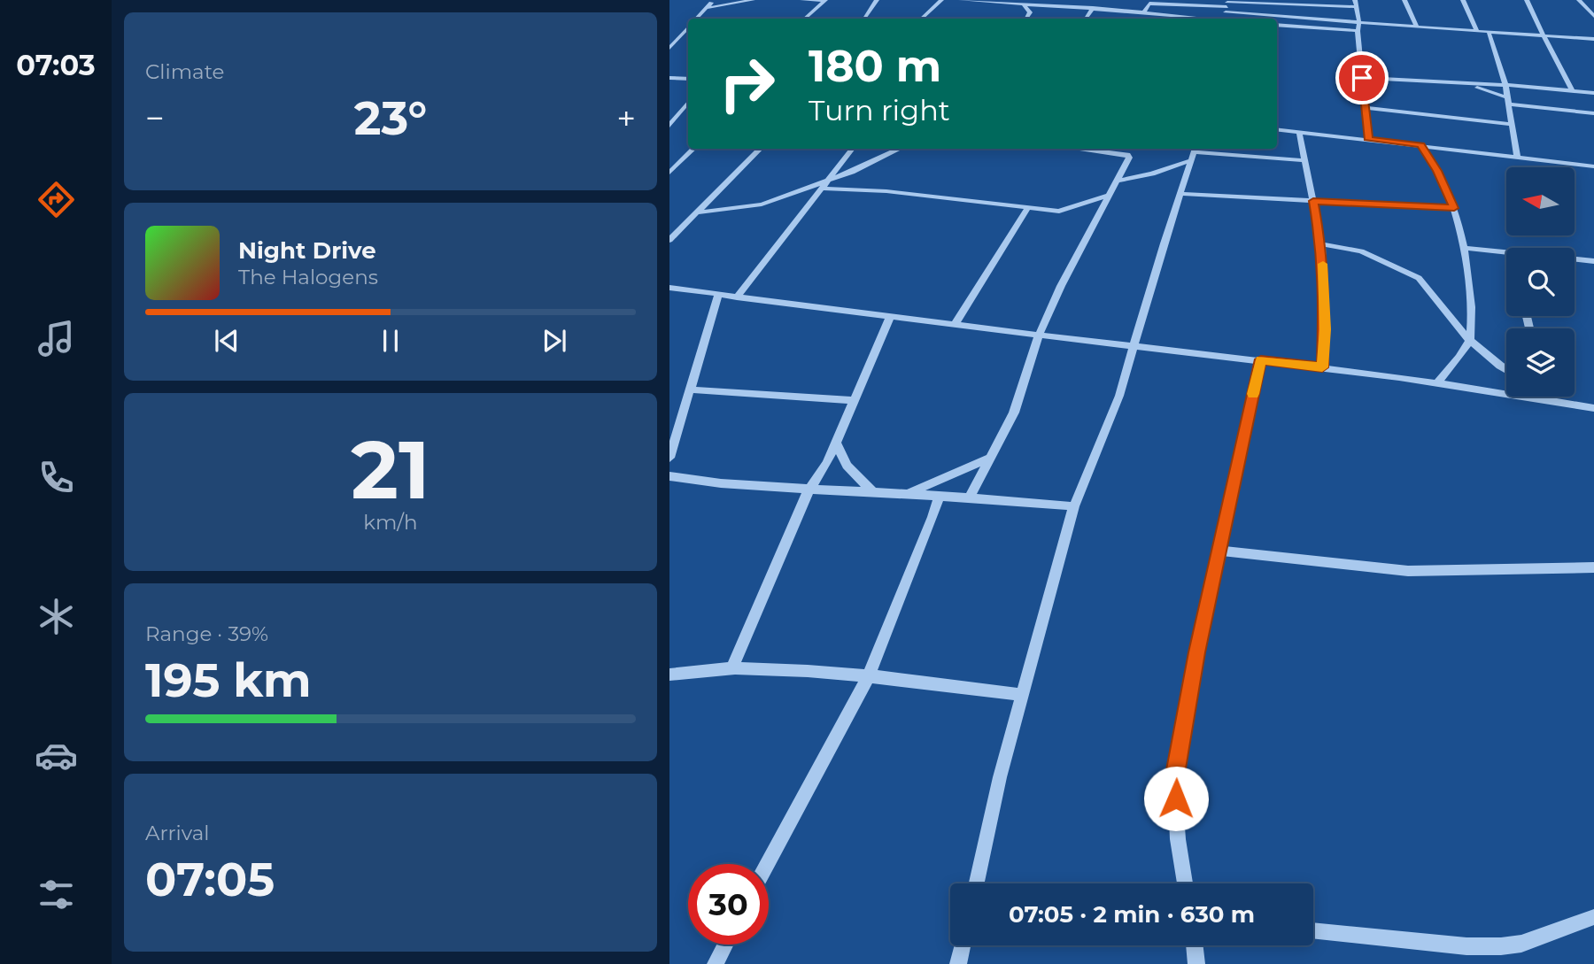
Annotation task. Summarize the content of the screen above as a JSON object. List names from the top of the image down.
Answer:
{
  "north": "left",
  "page": {
    "tabs": "07:03",
    "tile": [
      "Climate",
      ["21", "km/h"],
      ["Range · 39%", "195 km"],
      ["Arrival", "07:05"]
    ],
    "turn": ["180 m", "Turn right"],
    "heat": ["−", "23°", "+"],
    "song": ["Night Drive", "The Halogens"],
    "limit": "30",
    "trip": "07:05 · 2 min · 630 m"
  }
}
